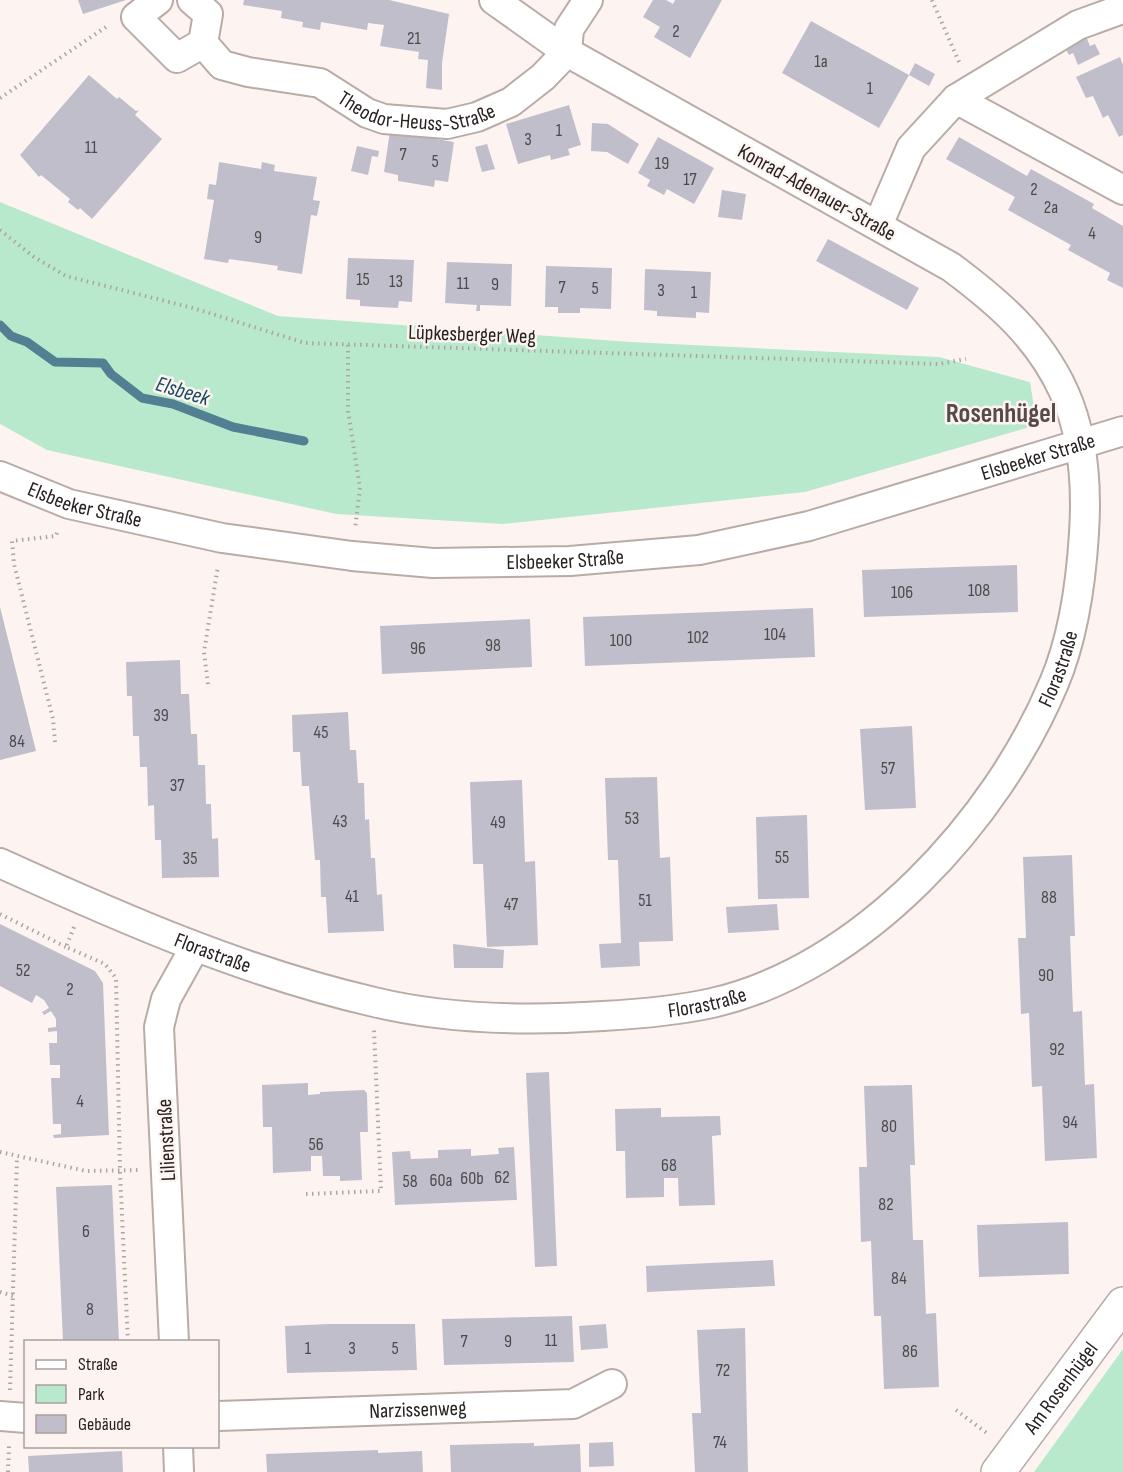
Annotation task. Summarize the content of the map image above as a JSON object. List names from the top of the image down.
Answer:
{
  "streets": {
    "street": [
      "Theodor-Heuss-Straße",
      "Konrad-Adenauer-Straße",
      "Elsbeeker Straße",
      "Florastraße",
      "Lilienstraße",
      "Am Rosenhügel",
      "Narzissenweg"
    ],
    "path": ["Lüpkesberger Weg"]
  },
  "crossings": [
    ["Theodor-Heuss-Straße", "Konrad-Adenauer-Straße"],
    ["Konrad-Adenauer-Straße", "Elsbeeker Straße"],
    ["Konrad-Adenauer-Straße", "Florastraße"],
    ["Elsbeeker Straße", "Florastraße"],
    ["Florastraße", "Lilienstraße"]
  ],
  "districts": ["Rosenhügel"],
  "water": ["Elsbeek"],
  "house_numbers": [
    "2",
    "21",
    "1a",
    "1",
    "1",
    "3",
    "11",
    "7",
    "5",
    "19",
    "17",
    "2",
    "2a",
    "4",
    "9",
    "15",
    "13",
    "11",
    "9",
    "7",
    "5",
    "3",
    "1",
    "108",
    "106",
    "104",
    "102",
    "100",
    "98",
    "96",
    "39",
    "45",
    "84",
    "57",
    "37",
    "53",
    "43",
    "49",
    "55",
    "35",
    "41",
    "88",
    "51",
    "47",
    "52",
    "90",
    "2",
    "92",
    "4",
    "94",
    "80",
    "56",
    "68",
    "62",
    "60b",
    "60a",
    "58",
    "82",
    "6",
    "84",
    "8",
    "11",
    "7",
    "9",
    "1",
    "3",
    "5",
    "86",
    "72",
    "74"
  ],
  "legend": ["Straße", "Park", "Gebäude"]
}
